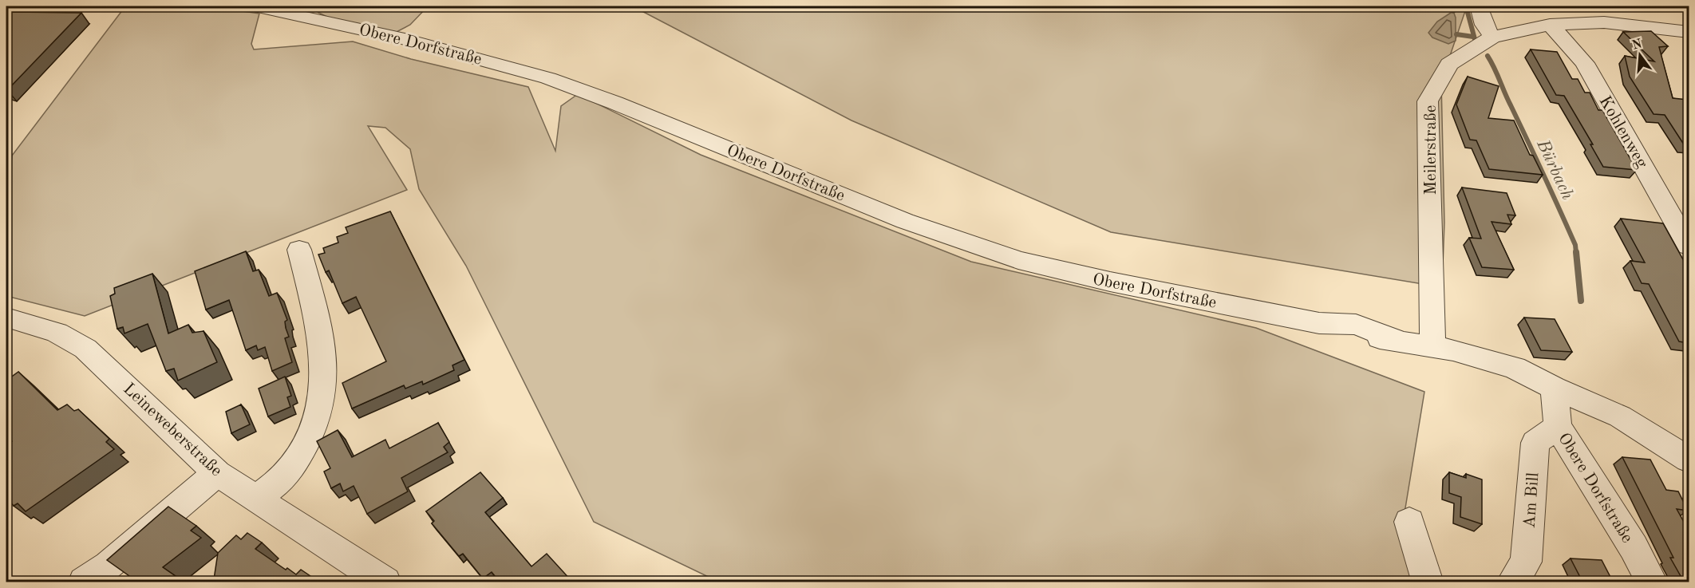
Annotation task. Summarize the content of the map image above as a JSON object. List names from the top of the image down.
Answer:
{
  "streets": {
    "street": [
      "Obere Dorfstraße",
      "Kohlenweg",
      "Meilerstraße",
      "Leineweberstraße",
      "Am Bill"
    ]
  },
  "crossings": [
    ["Obere Dorfstraße", "Meilerstraße"],
    ["Obere Dorfstraße", "Am Bill"],
    ["Kohlenweg", "Meilerstraße"]
  ],
  "water": ["Bürbach"],
  "north": "top"
}
